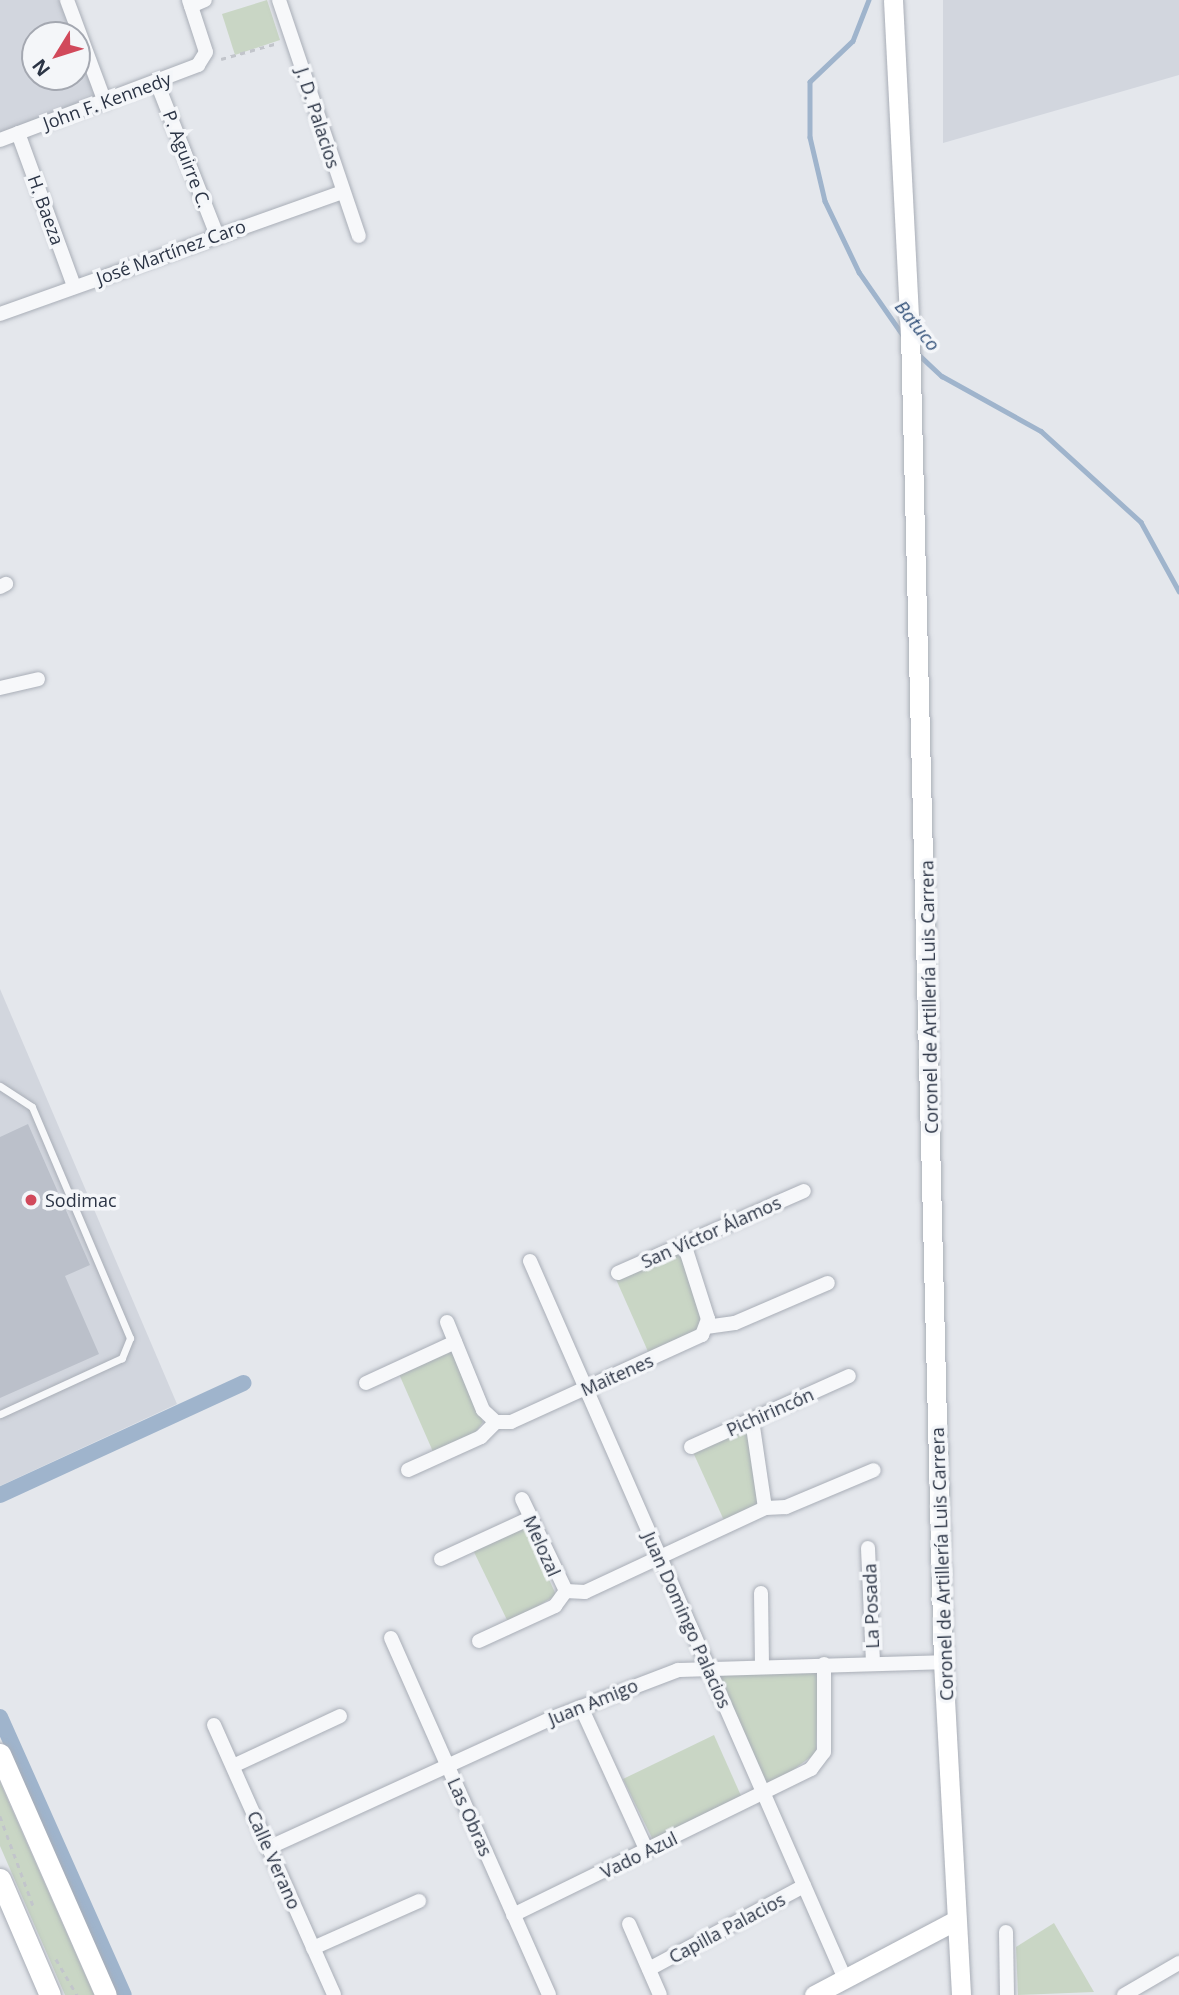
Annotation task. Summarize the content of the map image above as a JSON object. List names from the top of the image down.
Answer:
{
  "streets": {
    "street": [
      "John F. Kennedy",
      "J. D. Palacios",
      "P. Aguirre C.",
      "H. Baeza",
      "José Martínez Caro",
      "Coronel de Artillería Luis Carrera",
      "San Víctor Álamos",
      "Maitenes",
      "Pichirincón",
      "Melozal",
      "La Posada",
      "Juan Domingo Palacios",
      "Juan Amigo",
      "Las Obras",
      "Vado Azul",
      "Calle Verano",
      "Capilla Palacios"
    ]
  },
  "crossings": [
    ["John F. Kennedy", "P. Aguirre C."],
    ["John F. Kennedy", "H. Baeza"],
    ["J. D. Palacios", "José Martínez Caro"],
    ["P. Aguirre C.", "José Martínez Caro"],
    ["H. Baeza", "José Martínez Caro"],
    ["Coronel de Artillería Luis Carrera", "Juan Amigo"],
    ["Maitenes", "Juan Domingo Palacios"],
    ["La Posada", "Juan Amigo"],
    ["Juan Domingo Palacios", "Juan Amigo"],
    ["Juan Domingo Palacios", "Vado Azul"],
    ["Juan Domingo Palacios", "Capilla Palacios"],
    ["Juan Amigo", "Las Obras"],
    ["Juan Amigo", "Vado Azul"],
    ["Juan Amigo", "Calle Verano"],
    ["Las Obras", "Vado Azul"]
  ],
  "water": ["Batuco"],
  "places": ["Sodimac"],
  "north": "bottom left"
}
